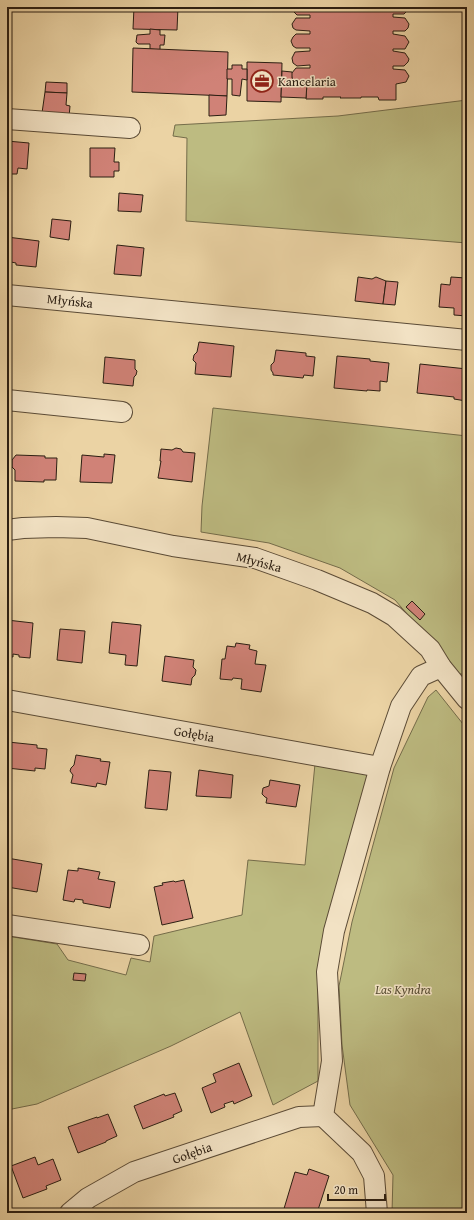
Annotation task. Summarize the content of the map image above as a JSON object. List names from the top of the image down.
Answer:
{
  "streets": {
    "street": ["Młyńska", "Gołębia"]
  },
  "parks": ["Las Kyndra"],
  "places": {
    "office": ["Kancelaria"]
  },
  "scale_bar": "20 m"
}
